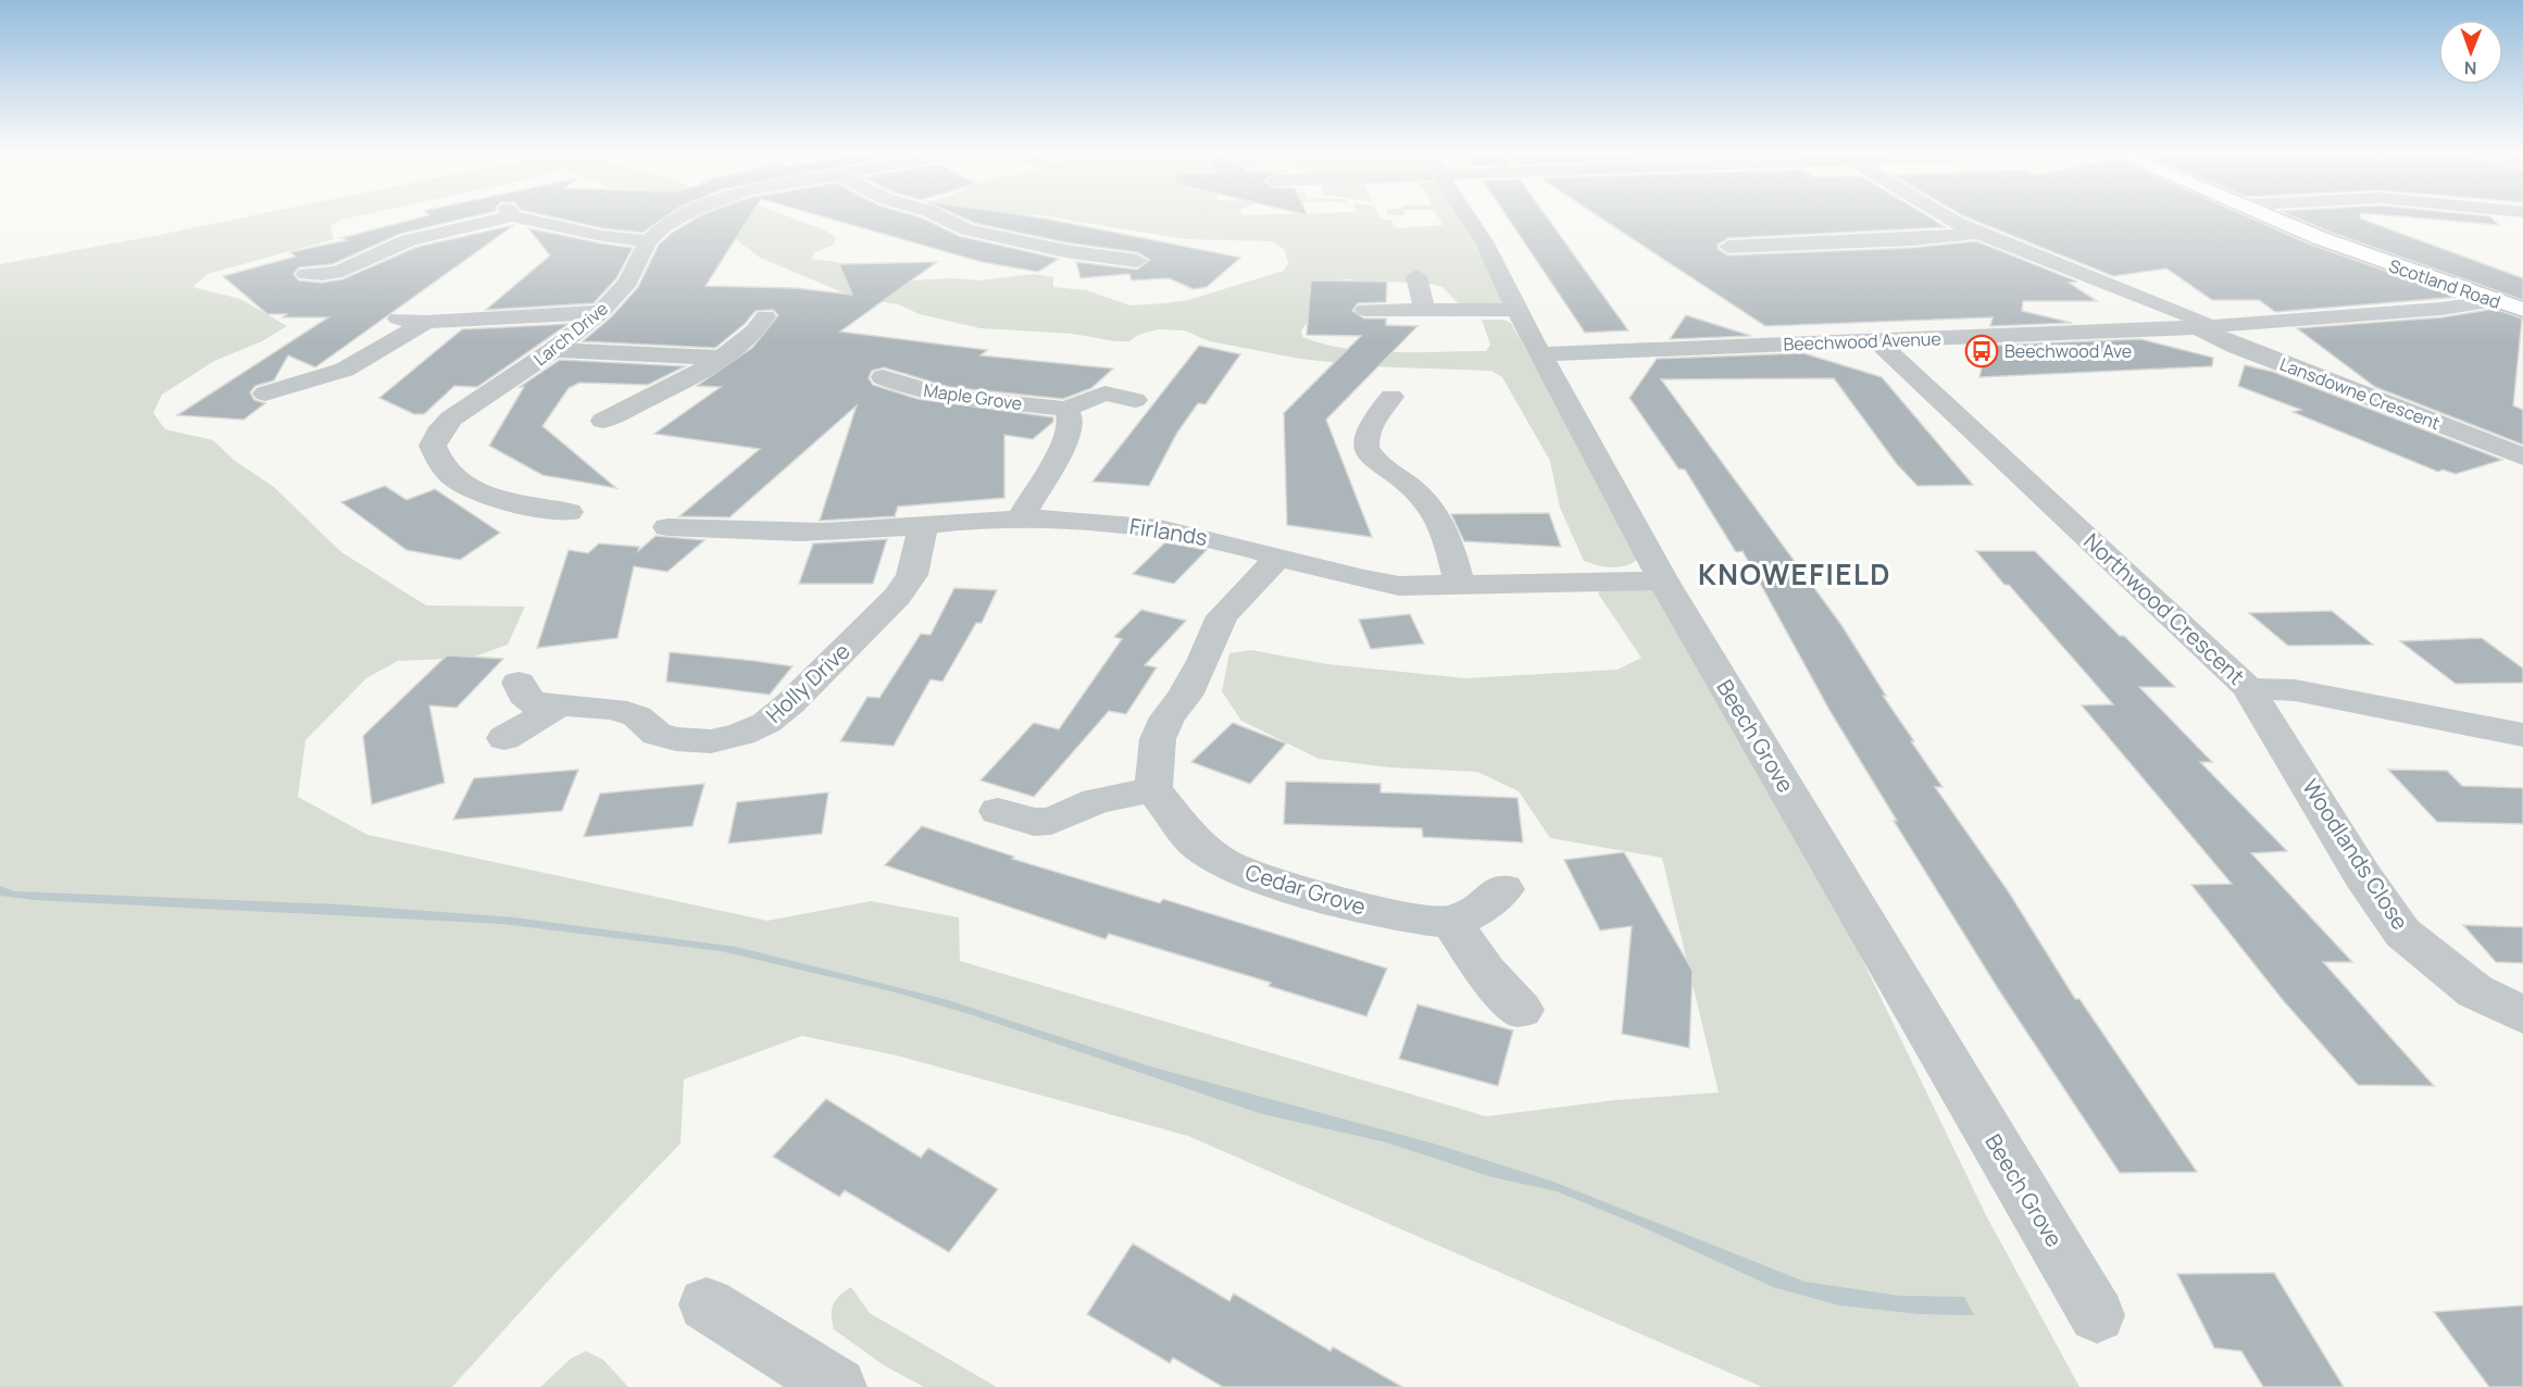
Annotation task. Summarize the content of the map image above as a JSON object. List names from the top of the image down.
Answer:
{
  "streets": {
    "main road": ["Scotland Road"],
    "street": [
      "Larch Drive",
      "Beechwood Avenue",
      "Lansdowne Crescent",
      "Maple Grove",
      "Firlands",
      "Northwood Crescent",
      "Holly Drive",
      "Beech Grove",
      "Woodlands Close",
      "Cedar Grove"
    ]
  },
  "crossings": [
    ["Scotland Road", "Beechwood Avenue"],
    ["Beechwood Avenue", "Lansdowne Crescent"],
    ["Beechwood Avenue", "Northwood Crescent"],
    ["Beechwood Avenue", "Beech Grove"],
    ["Firlands", "Holly Drive"],
    ["Firlands", "Beech Grove"],
    ["Northwood Crescent", "Woodlands Close"]
  ],
  "districts": ["KNOWEFIELD"],
  "places": {
    "bus stop": ["Beechwood Ave"]
  },
  "north": "bottom"
}
